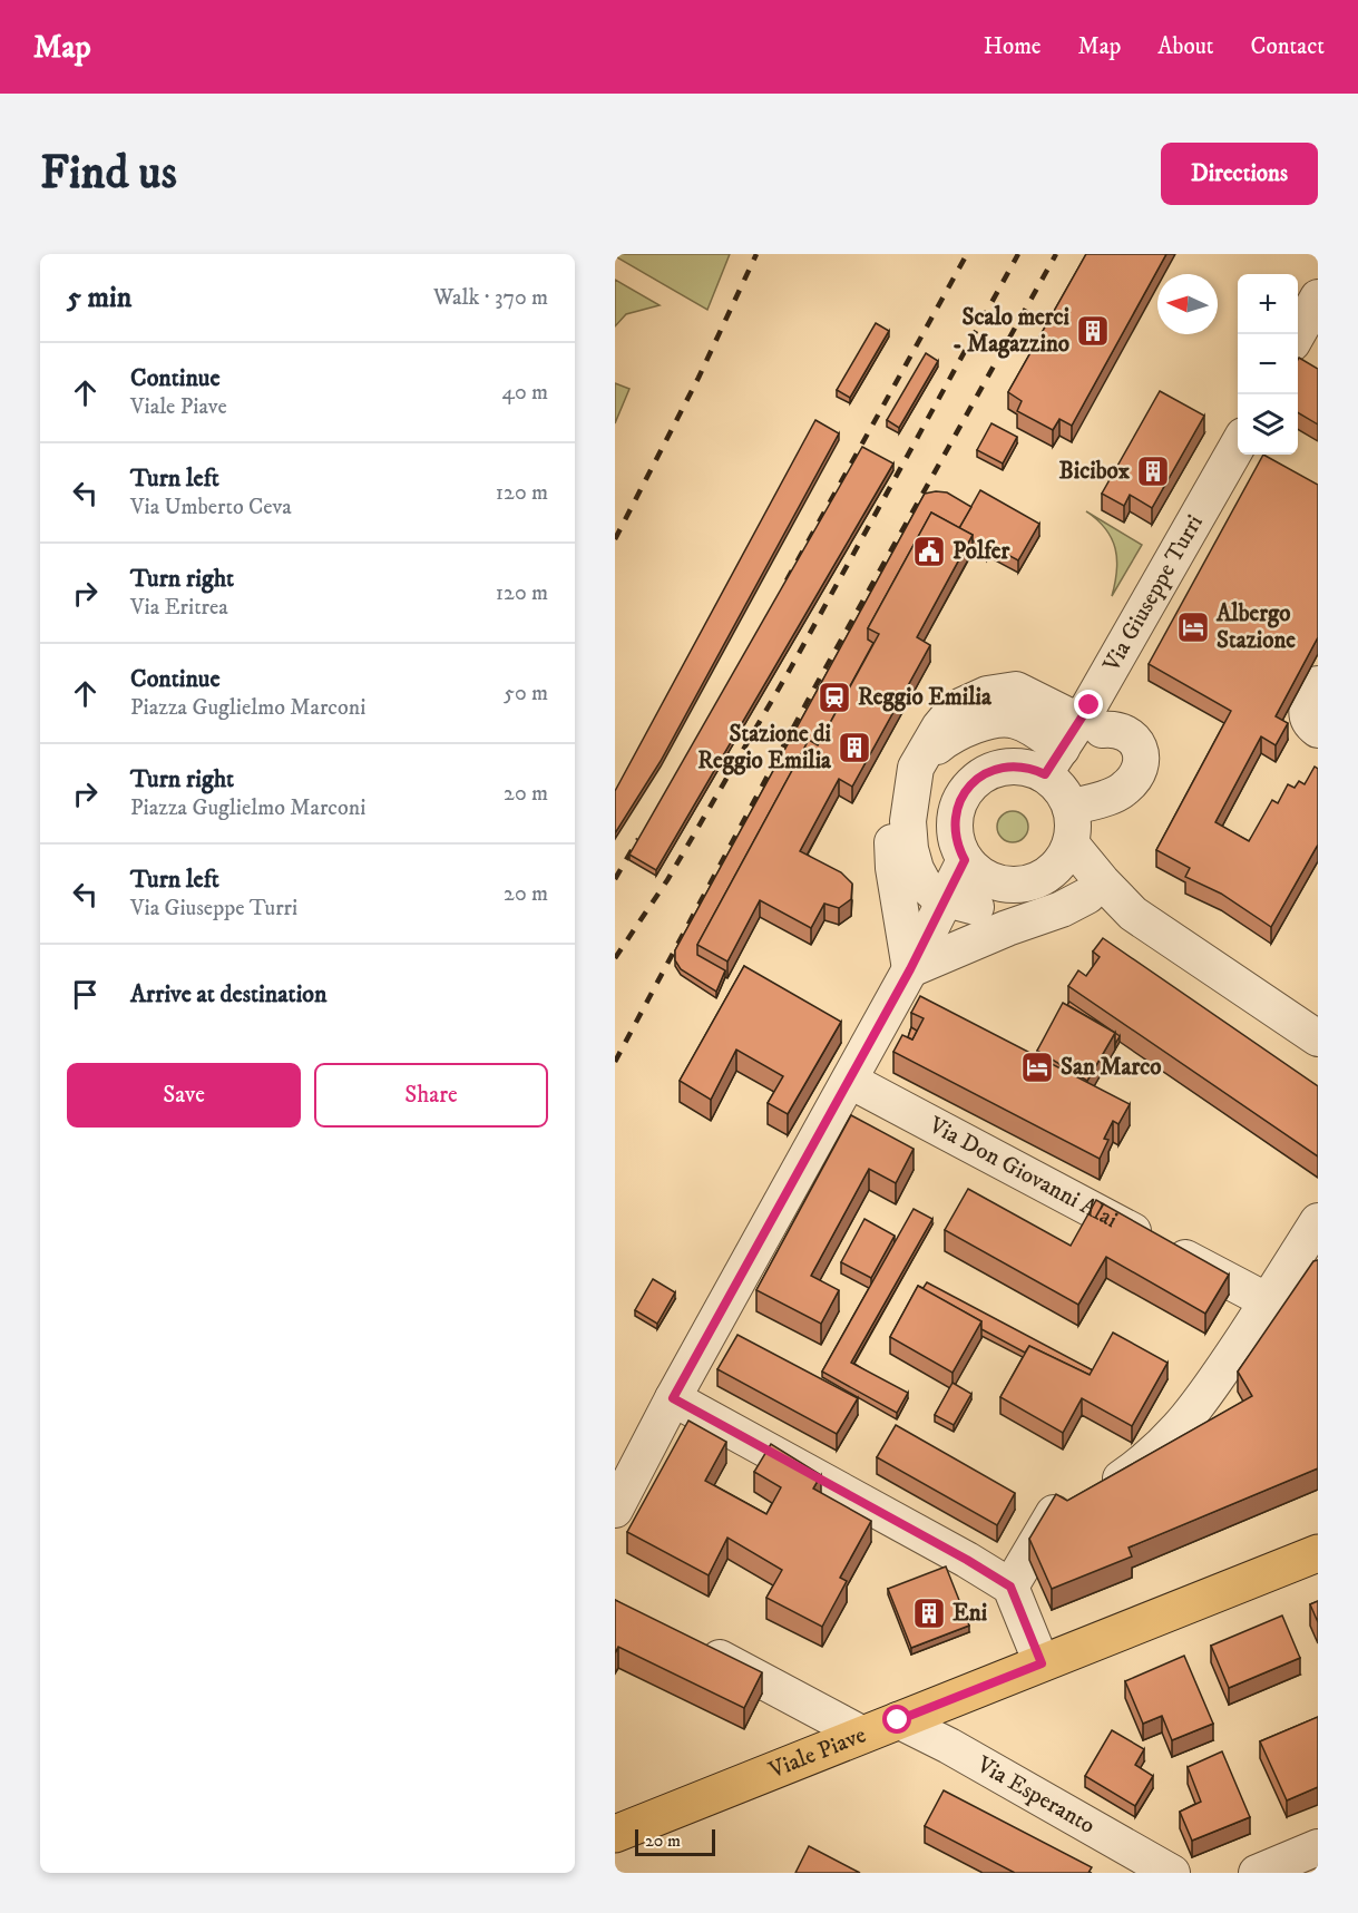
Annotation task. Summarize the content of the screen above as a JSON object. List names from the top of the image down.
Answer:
{
  "streets": {
    "main road": ["Viale Piave"],
    "street": ["Via Giuseppe Turri", "Via Don Giovanni Alai", "Via Esperanto"]
  },
  "crossings": [
    ["Viale Piave", "Via Esperanto"]
  ],
  "places": {
    "building": [
      "Scalo merci - Magazzino",
      "Bicibox",
      "Stazione di Reggio Emilia",
      "Eni"
    ],
    "public building": ["Polfer"],
    "hotel": ["Albergo Stazione", "San Marco"],
    "station": ["Reggio Emilia"]
  },
  "scale_bar": "20 m",
  "north": "left",
  "page": {
    "header": "Map",
    "nav": [
      "Home",
      "Map",
      "About",
      "Contact"
    ],
    "buttons": [
      "Directions",
      ["Save", "Share"]
    ],
    "title": "Find us",
    "heading": ["5 min", "Walk · 370 m"],
    "map_buttons": ["+", "−"],
    "list": [
      ["Continue", "Viale Piave", "40 m"],
      ["Turn left", "Via Umberto Ceva", "120 m"],
      ["Turn right", "Via Eritrea", "120 m"],
      ["Continue", "Piazza Guglielmo Marconi", "50 m"],
      ["Turn right", "Piazza Guglielmo Marconi", "20 m"],
      ["Turn left", "Via Giuseppe Turri", "20 m"],
      "Arrive at destination"
    ],
    "scale": "20 m"
  }
}
